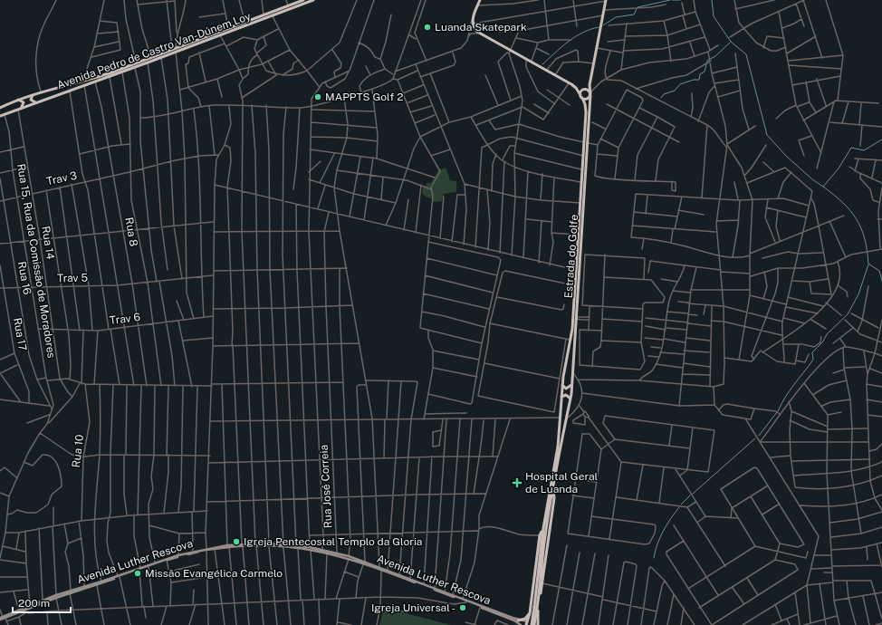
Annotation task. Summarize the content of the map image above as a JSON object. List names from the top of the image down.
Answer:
{
  "streets": {
    "highway": ["Avenida Pedro de Castro Van-Dúnem Loy", "Estrada do Golfe"],
    "main road": ["Avenida Luther Rescova"],
    "street": [
      "Trav 3",
      "Rua 8",
      "Rua 14",
      "Rua 15, Rua da Comissão de Moradores",
      "Rua 16",
      "Trav 5",
      "Trav 6",
      "Rua 17",
      "Rua 10",
      "Rua José Correia"
    ]
  },
  "crossings": [
    ["Avenida Pedro de Castro Van-Dúnem Loy", "Rua 8"],
    ["Avenida Pedro de Castro Van-Dúnem Loy", "Rua 14"],
    ["Avenida Pedro de Castro Van-Dúnem Loy", "Rua 15, Rua da Comissão de Moradores"],
    ["Trav 3", "Rua 8"],
    ["Trav 3", "Rua 14"],
    ["Trav 3", "Rua 15, Rua da Comissão de Moradores"],
    ["Trav 3", "Rua 16"],
    ["Rua 8", "Trav 5"],
    ["Rua 8", "Trav 6"],
    ["Rua 14", "Trav 5"],
    ["Rua 14", "Trav 6"],
    ["Rua 15, Rua da Comissão de Moradores", "Rua 16"],
    ["Rua 15, Rua da Comissão de Moradores", "Trav 5"],
    ["Rua 15, Rua da Comissão de Moradores", "Trav 6"],
    ["Rua 16", "Trav 5"],
    ["Trav 5", "Rua 17"],
    ["Rua 10", "Avenida Luther Rescova"],
    ["Rua José Correia", "Avenida Luther Rescova"]
  ],
  "places": {
    "other": [
      "Luanda Skatepark",
      "MAPPTS Golf 2",
      "Igreja Pentecostal Templo da Gloria",
      "Missão Evangélica Carmelo",
      "Igreja Universal -"
    ],
    "health": ["Hospital Geral de Luanda"]
  },
  "scale_bar": "200 m"
}
